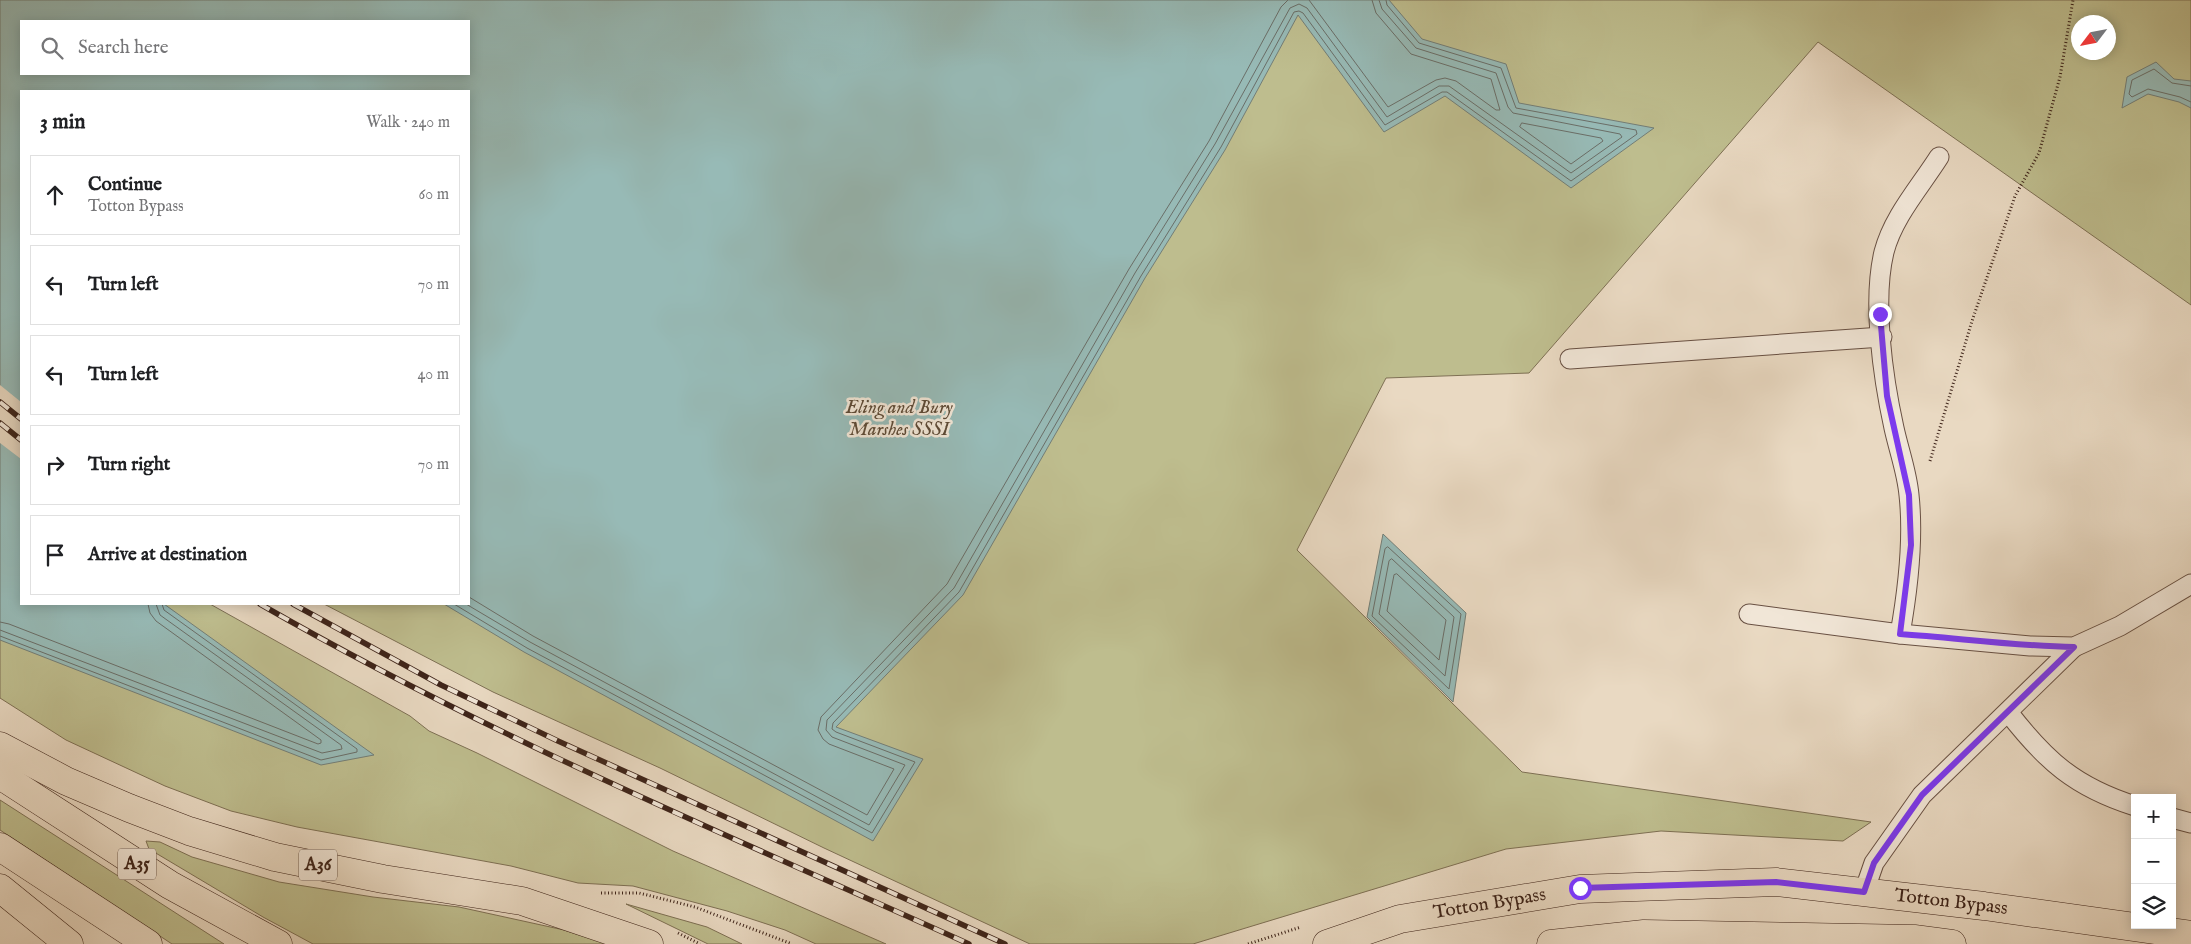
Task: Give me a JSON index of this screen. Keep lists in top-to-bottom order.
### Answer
{
  "streets": {
    "main road": ["A35", "A36", "Totton Bypass"]
  },
  "parks": ["Eling and Bury Marshes SSSI"],
  "north": "bottom left",
  "page": {
    "search": "Search here",
    "heading": ["3 min", "Walk · 240 m"],
    "list": [
      ["Continue", "Totton Bypass", "60 m"],
      ["Turn left", "70 m"],
      ["Turn left", "40 m"],
      ["Turn right", "70 m"],
      "Arrive at destination"
    ],
    "map_buttons": ["+", "−"]
  }
}
